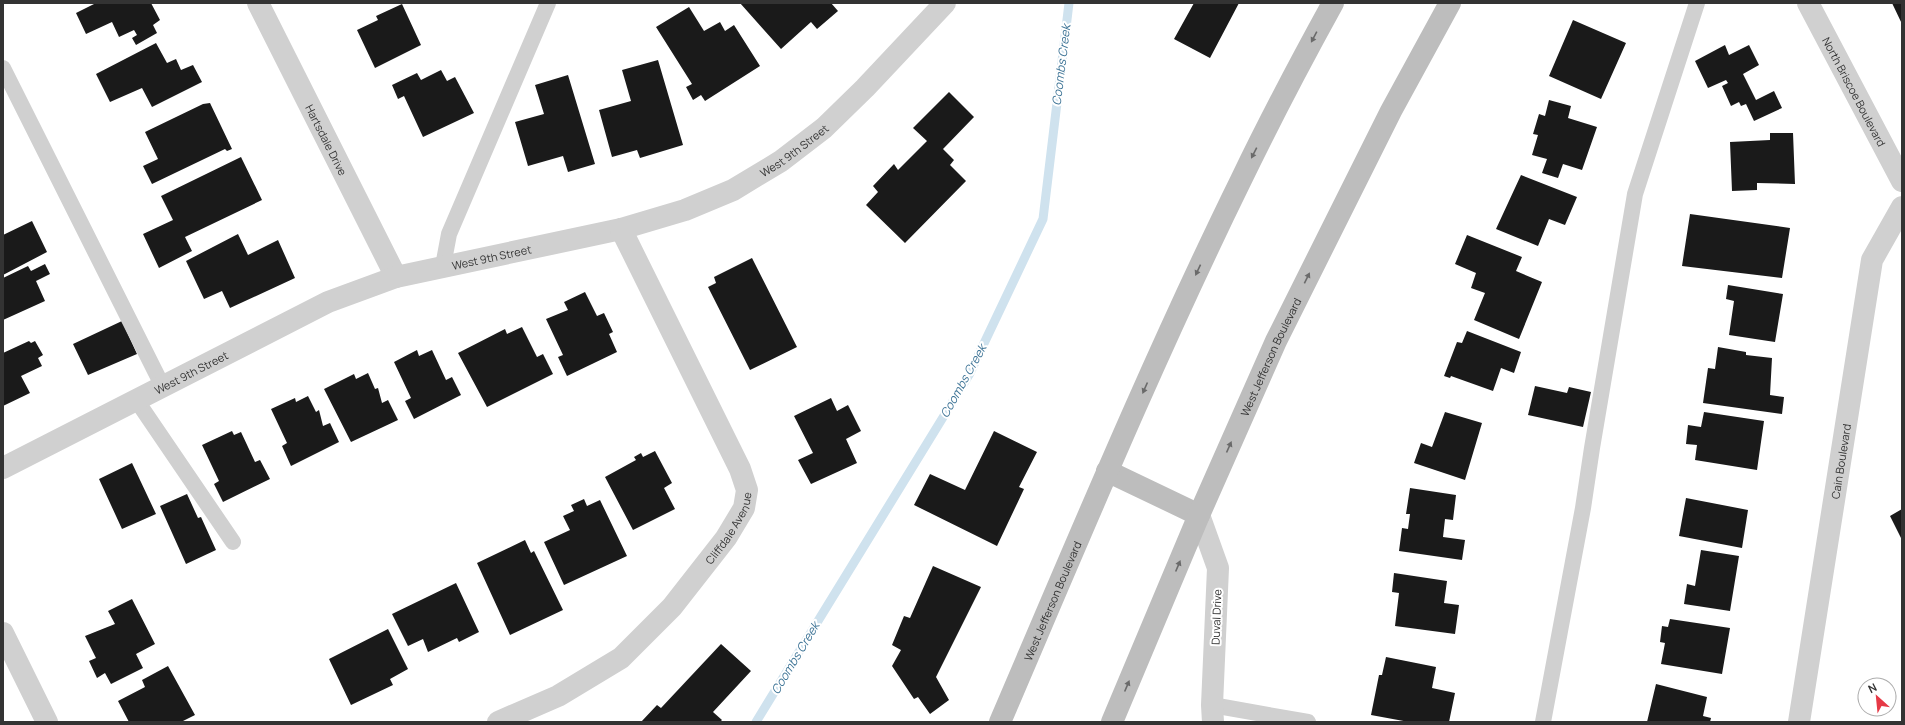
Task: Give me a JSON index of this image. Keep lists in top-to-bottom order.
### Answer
{
  "streets": {
    "main road": ["West Jefferson Boulevard"],
    "street": [
      "North Briscoe Boulevard",
      "Hartsdale Drive",
      "West 9th Street",
      "Cain Boulevard",
      "Cliffdale Avenue",
      "Duval Drive"
    ]
  },
  "crossings": [
    ["Hartsdale Drive", "West 9th Street"],
    ["West 9th Street", "Cliffdale Avenue"],
    ["West Jefferson Boulevard", "Duval Drive"]
  ],
  "water": ["Coombs Creek"],
  "north": "top left"
}
